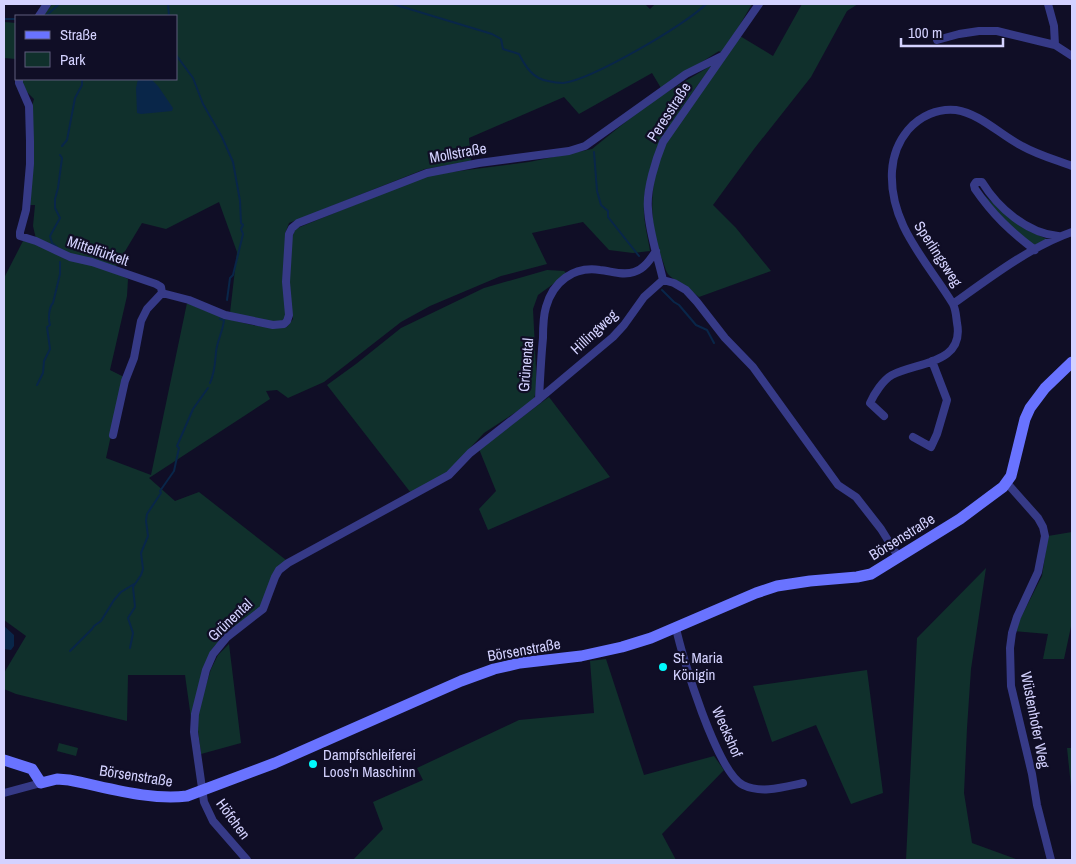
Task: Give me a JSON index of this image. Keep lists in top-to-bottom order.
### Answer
{
  "streets": {
    "street": [
      "Peresstraße",
      "Mollstraße",
      "Mittelfürkelt",
      "Sperlingsweg",
      "Hillingweg",
      "Grünental",
      "Börsenstraße",
      "Wüstenhofer Weg",
      "Weckshof",
      "Höfchen"
    ]
  },
  "crossings": [
    ["Peresstraße", "Mollstraße"],
    ["Peresstraße", "Grünental"],
    ["Mollstraße", "Mittelfürkelt"],
    ["Hillingweg", "Grünental"],
    ["Grünental", "Börsenstraße"],
    ["Grünental", "Höfchen"],
    ["Börsenstraße", "Wüstenhofer Weg"],
    ["Börsenstraße", "Weckshof"],
    ["Börsenstraße", "Höfchen"]
  ],
  "places": ["St. Maria Königin", "Dampfschleiferei Loos'n Maschinn"],
  "legend": ["Straße", "Park"],
  "scale_bar": "100 m"
}
